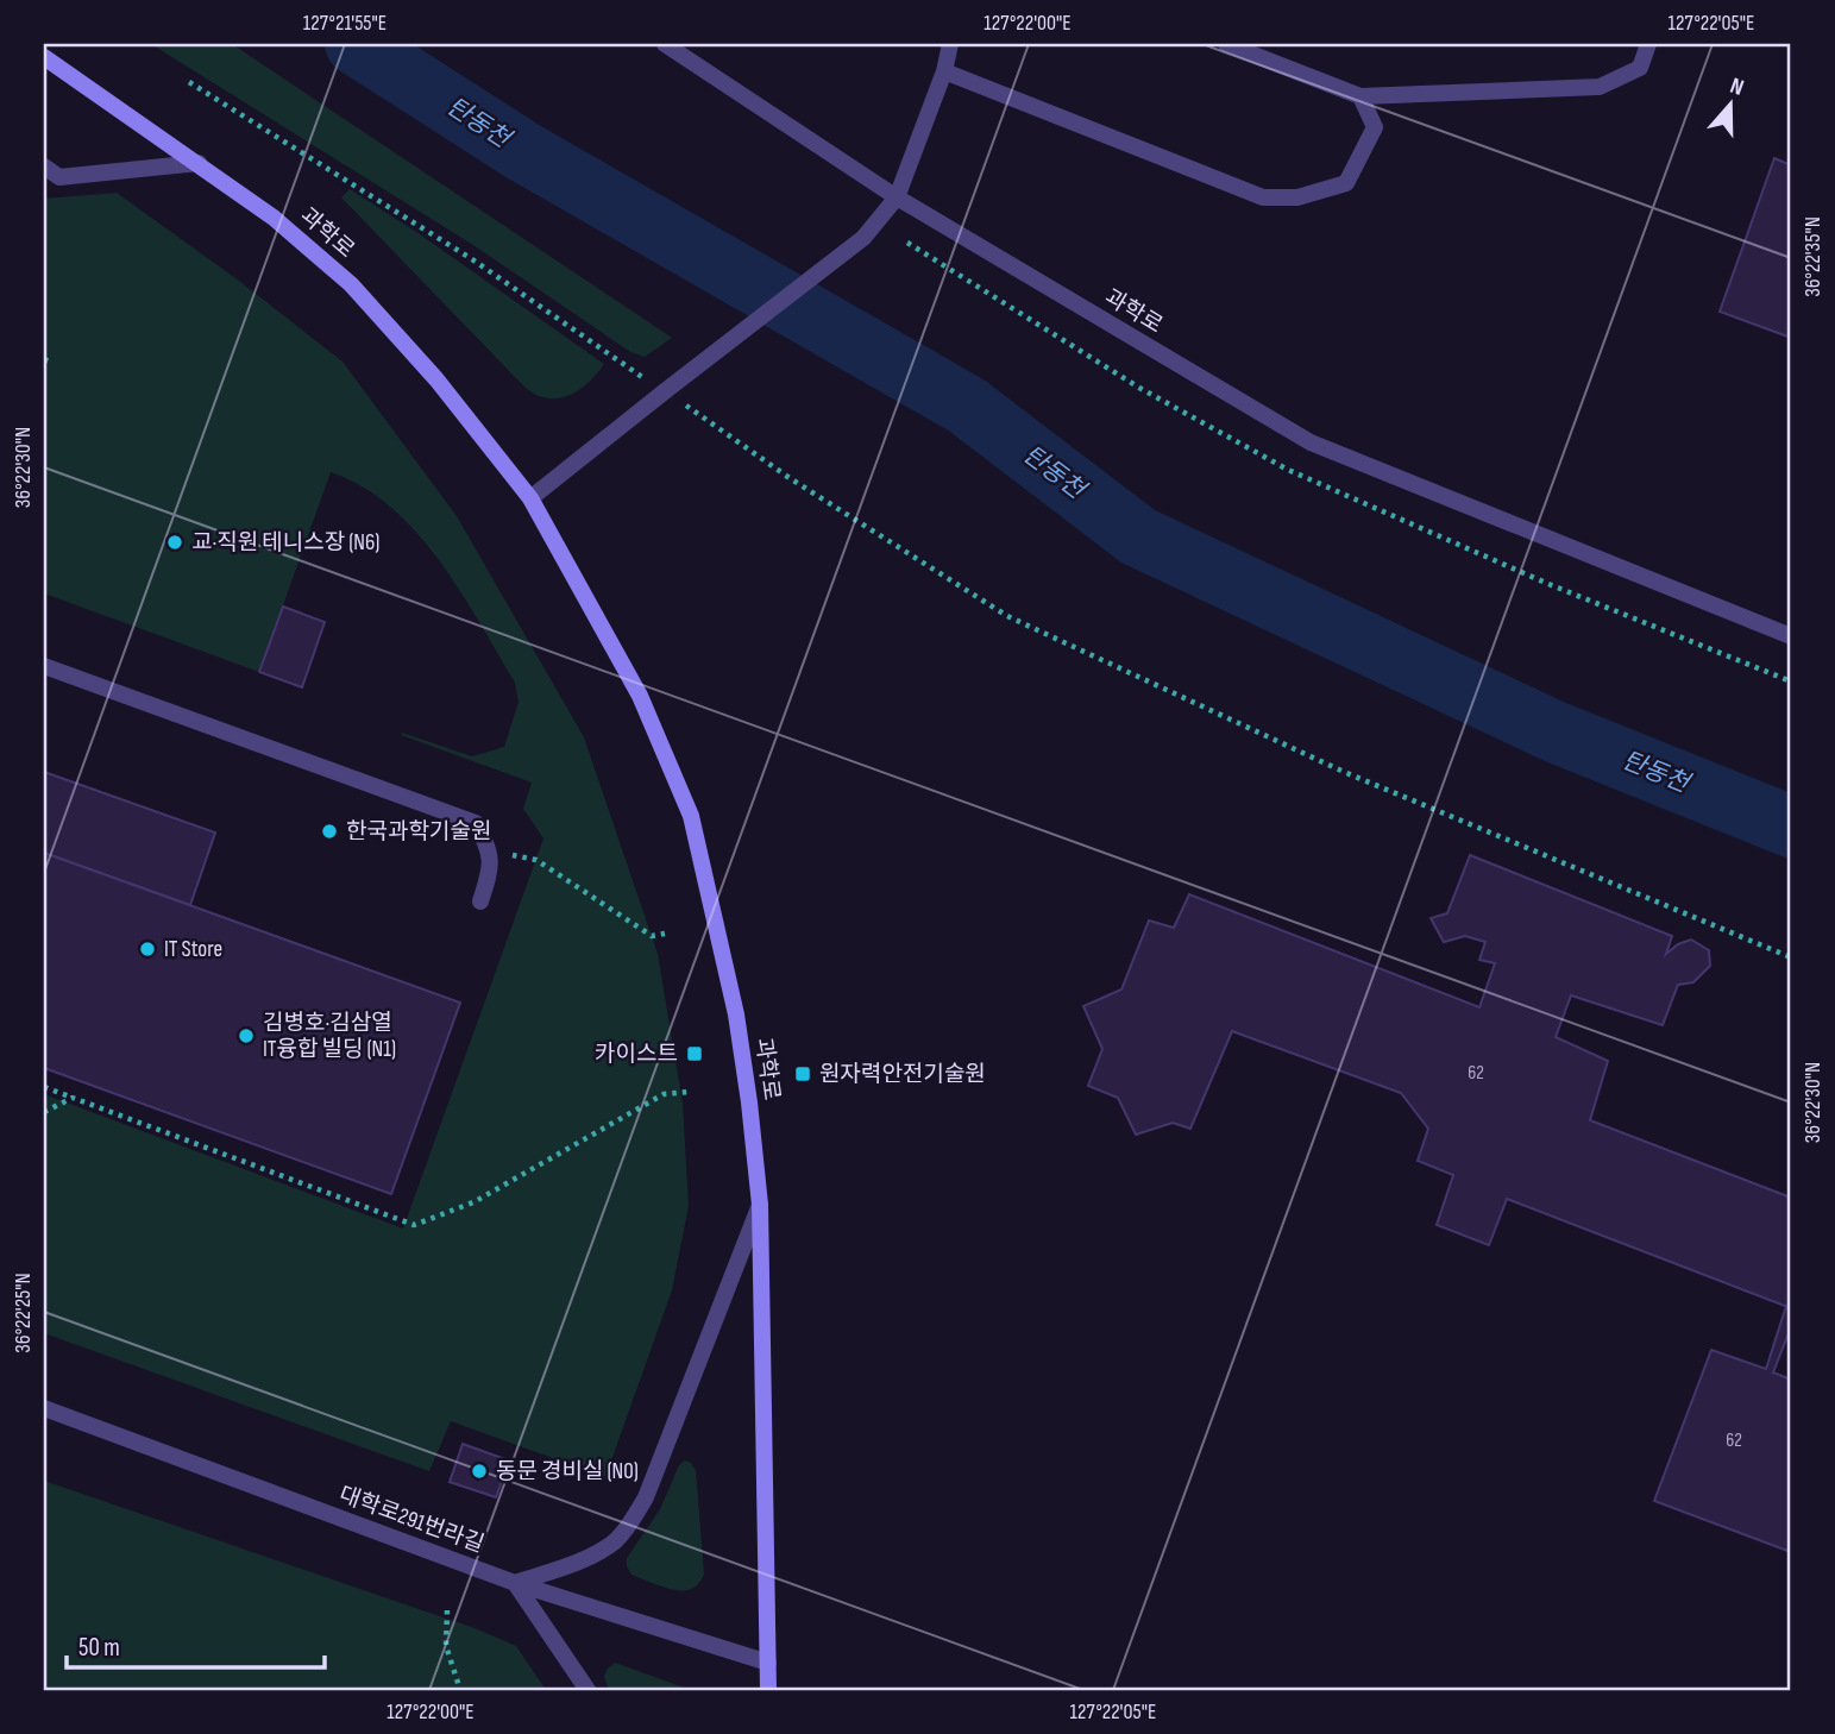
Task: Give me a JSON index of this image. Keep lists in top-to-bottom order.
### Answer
{
  "streets": {
    "main road": ["과학로"],
    "street": ["대학로291번라길"]
  },
  "crossings": [
    ["과학로", "대학로291번라길"]
  ],
  "water": ["탄동천"],
  "places": {
    "other": [
      "교·직원 테니스장 (N6)",
      "한국과학기술원",
      "IT Store",
      "김병호·김삼열 IT융합 빌딩 (N1)",
      "동문 경비실 (N0)"
    ],
    "transit": ["카이스트", "원자력안전기술원"]
  },
  "house_numbers": ["62", "62"],
  "scale_bar": "50 m",
  "north": "top",
  "coordinates": [
    "127°21'55\"E",
    "127°22'00\"E",
    "127°22'05\"E",
    "36°22'35\"N",
    "36°22'30\"N",
    "36°22'25\"N"
  ]
}
